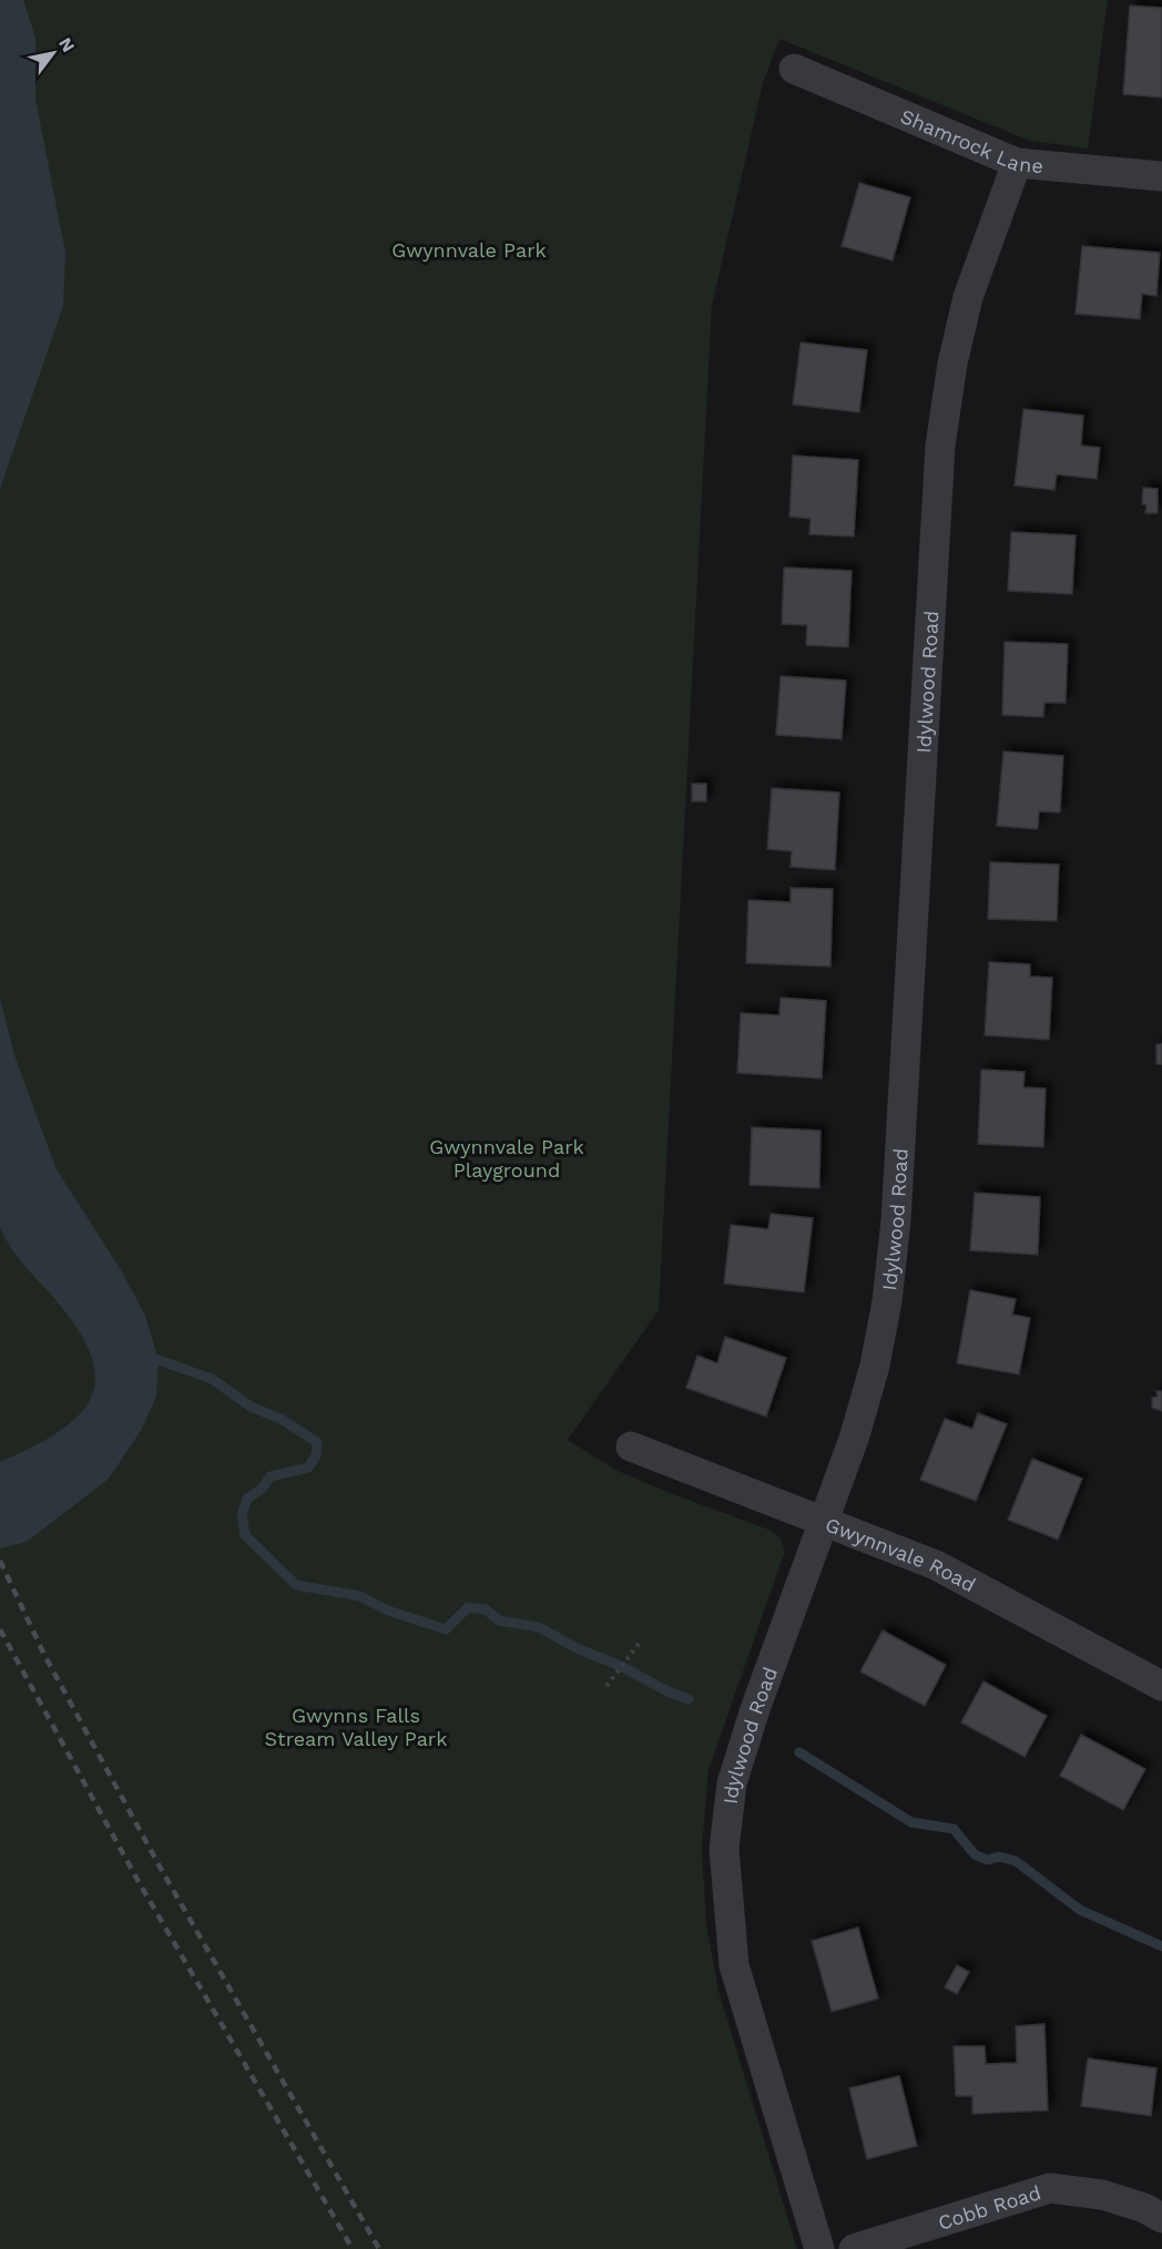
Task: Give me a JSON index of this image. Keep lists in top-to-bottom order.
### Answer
{
  "streets": {
    "street": [
      "Shamrock Lane",
      "Idylwood Road",
      "Gwynnvale Road",
      "Cobb Road"
    ]
  },
  "crossings": [
    ["Shamrock Lane", "Idylwood Road"],
    ["Idylwood Road", "Gwynnvale Road"]
  ],
  "parks": ["Gwynnvale Park", "Gwynnvale Park Playground", "Gwynns Falls Stream Valley Park"],
  "north": "top right"
}
